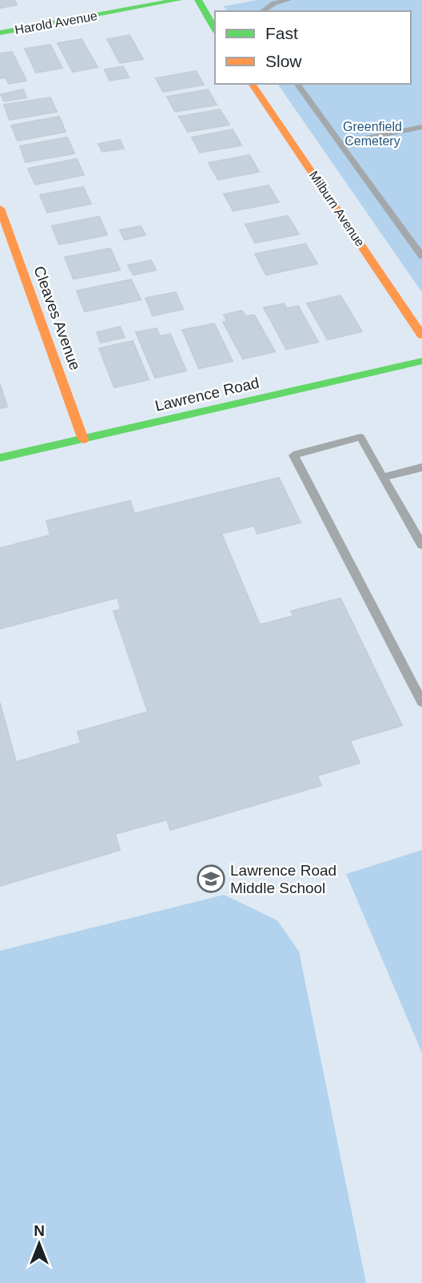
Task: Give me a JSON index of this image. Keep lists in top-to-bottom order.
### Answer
{
  "streets": {
    "street": [
      "Harold Avenue",
      "Milburn Avenue",
      "Cleaves Avenue",
      "Lawrence Road"
    ]
  },
  "crossings": [
    ["Cleaves Avenue", "Lawrence Road"]
  ],
  "parks": ["Greenfield Cemetery"],
  "places": {
    "school or university": ["Lawrence Road Middle School"]
  },
  "legend": ["Fast", "Slow"],
  "north": "top"
}
